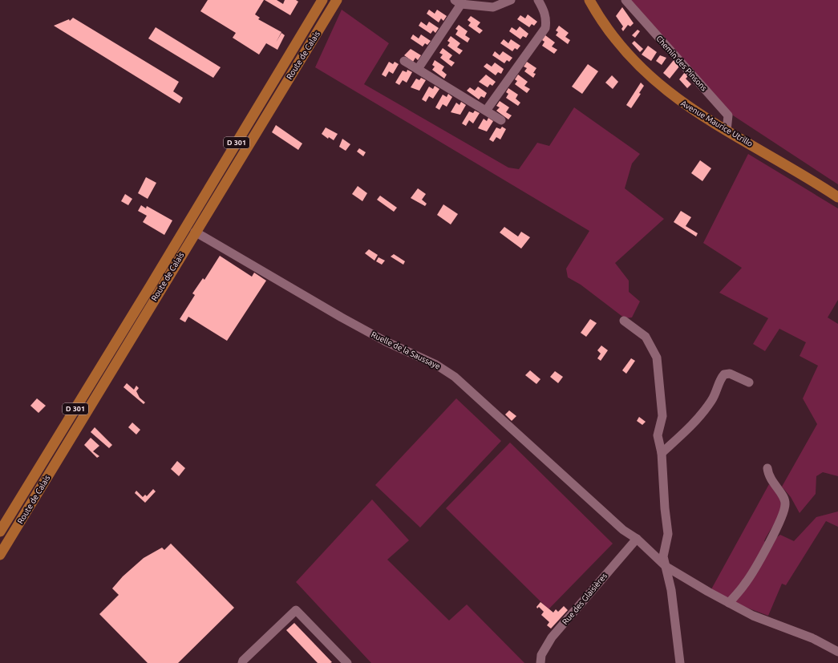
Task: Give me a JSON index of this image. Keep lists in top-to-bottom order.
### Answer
{
  "streets": {
    "main road": ["Route de Calais", "Avenue Maurice Utrillo", "D 301"],
    "street": ["Chemin des Pinsons", "Ruelle de la Saussaye", "Rue des Glaisières"]
  },
  "crossings": [
    ["Route de Calais", "Ruelle de la Saussaye"],
    ["Chemin des Pinsons", "Avenue Maurice Utrillo"],
    ["Ruelle de la Saussaye", "Rue des Glaisières"]
  ]
}
